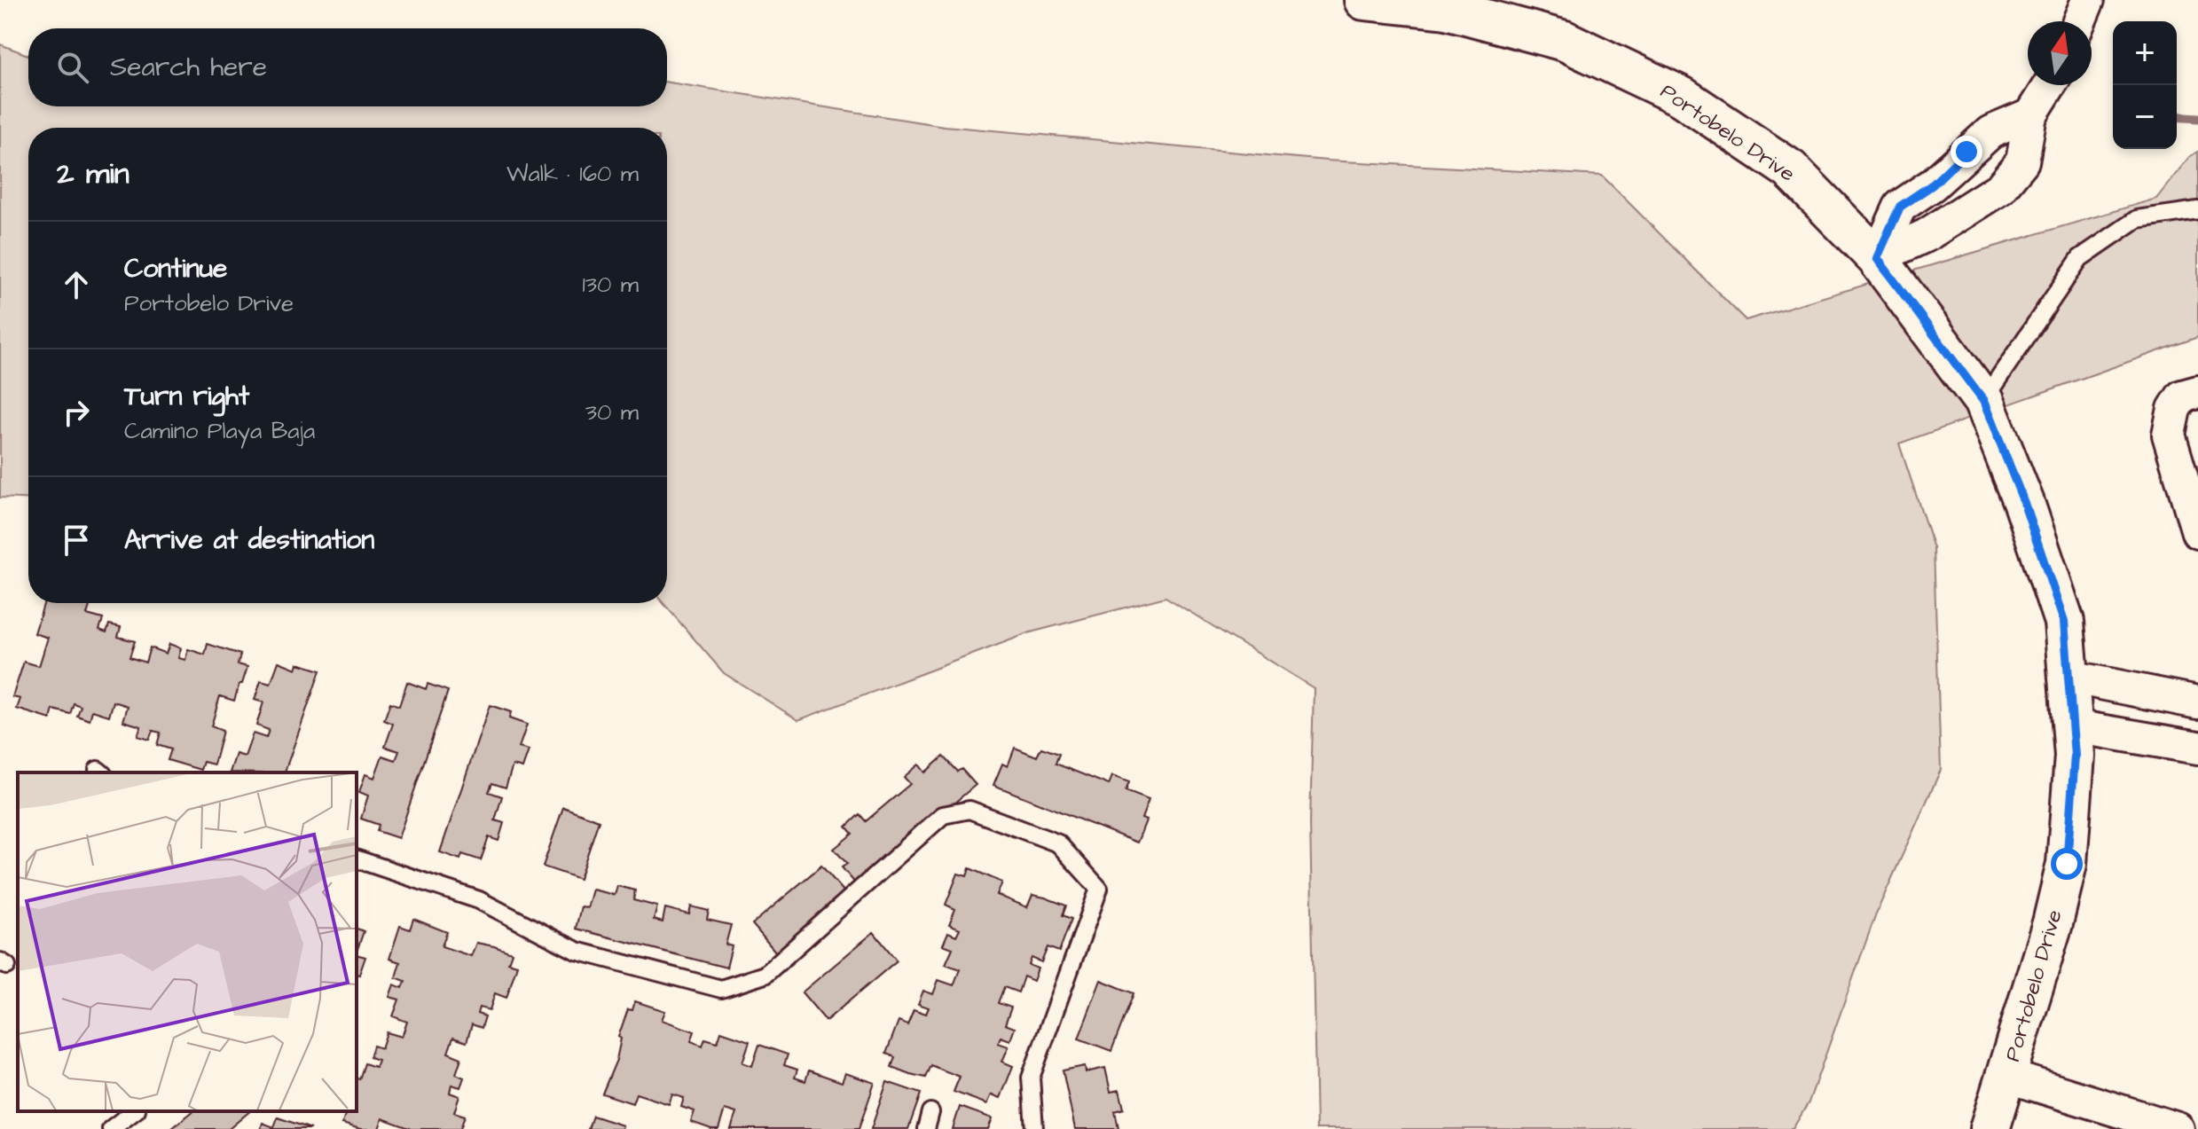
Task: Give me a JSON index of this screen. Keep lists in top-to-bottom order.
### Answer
{
  "streets": {
    "street": ["Portobelo Drive"]
  },
  "north": "top",
  "page": {
    "map_buttons": ["+", "−"],
    "search": "Search here",
    "heading": ["2 min", "Walk · 160 m"],
    "list": [
      ["Continue", "Portobelo Drive", "130 m"],
      ["Turn right", "Camino Playa Baja", "30 m"],
      "Arrive at destination"
    ]
  }
}
